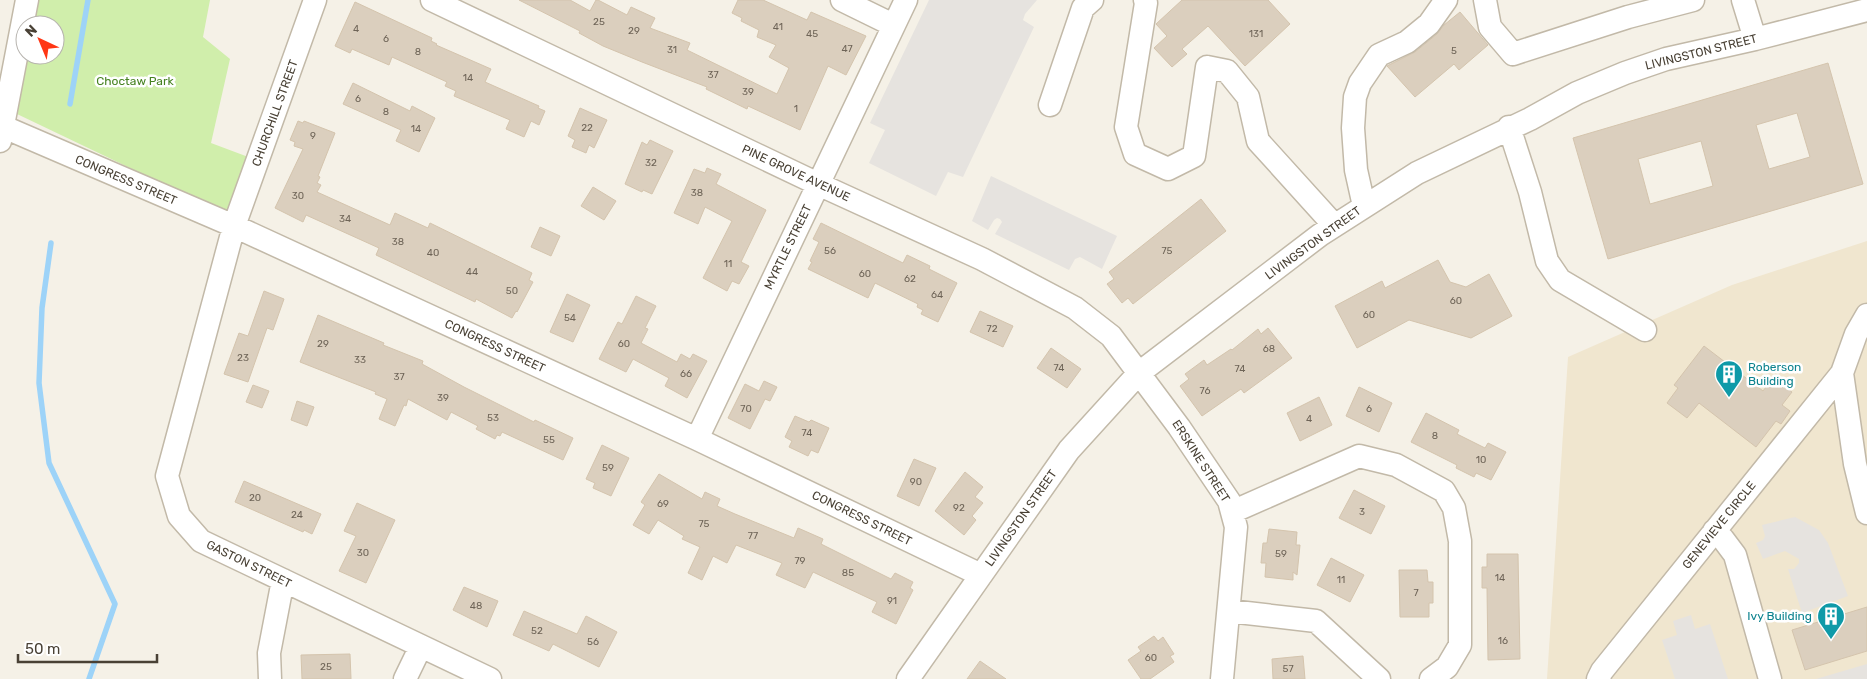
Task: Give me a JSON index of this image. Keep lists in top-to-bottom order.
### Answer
{
  "streets": {
    "street": [
      "LIVINGSTON STREET",
      "CHURCHILL STREET",
      "PINE GROVE AVENUE",
      "CONGRESS STREET",
      "MYRTLE STREET",
      "ERSKINE STREET",
      "GENEVIEVE CIRCLE",
      "GASTON STREET"
    ]
  },
  "crossings": [
    ["LIVINGSTON STREET", "PINE GROVE AVENUE"],
    ["LIVINGSTON STREET", "CONGRESS STREET"],
    ["LIVINGSTON STREET", "ERSKINE STREET"],
    ["CHURCHILL STREET", "CONGRESS STREET"],
    ["CHURCHILL STREET", "GASTON STREET"],
    ["PINE GROVE AVENUE", "MYRTLE STREET"],
    ["PINE GROVE AVENUE", "ERSKINE STREET"],
    ["CONGRESS STREET", "MYRTLE STREET"],
    ["CONGRESS STREET", "GASTON STREET"]
  ],
  "parks": ["Choctaw Park"],
  "places": {
    "building": ["Roberson Building", "Ivy Building"]
  },
  "house_numbers": [
    "25",
    "41",
    "4",
    "29",
    "45",
    "131",
    "6",
    "47",
    "31",
    "5",
    "8",
    "37",
    "14",
    "39",
    "6",
    "1",
    "8",
    "22",
    "14",
    "9",
    "32",
    "38",
    "30",
    "34",
    "38",
    "56",
    "75",
    "40",
    "11",
    "44",
    "60",
    "62",
    "50",
    "64",
    "60",
    "60",
    "54",
    "72",
    "29",
    "60",
    "68",
    "23",
    "33",
    "74",
    "74",
    "66",
    "37",
    "76",
    "39",
    "70",
    "6",
    "53",
    "4",
    "74",
    "8",
    "55",
    "10",
    "59",
    "90",
    "20",
    "69",
    "92",
    "3",
    "24",
    "75",
    "77",
    "30",
    "59",
    "79",
    "85",
    "14",
    "11",
    "7",
    "91",
    "48",
    "52",
    "16",
    "56",
    "60",
    "25",
    "57"
  ],
  "scale_bar": "50 m",
  "north": "top left"
}
